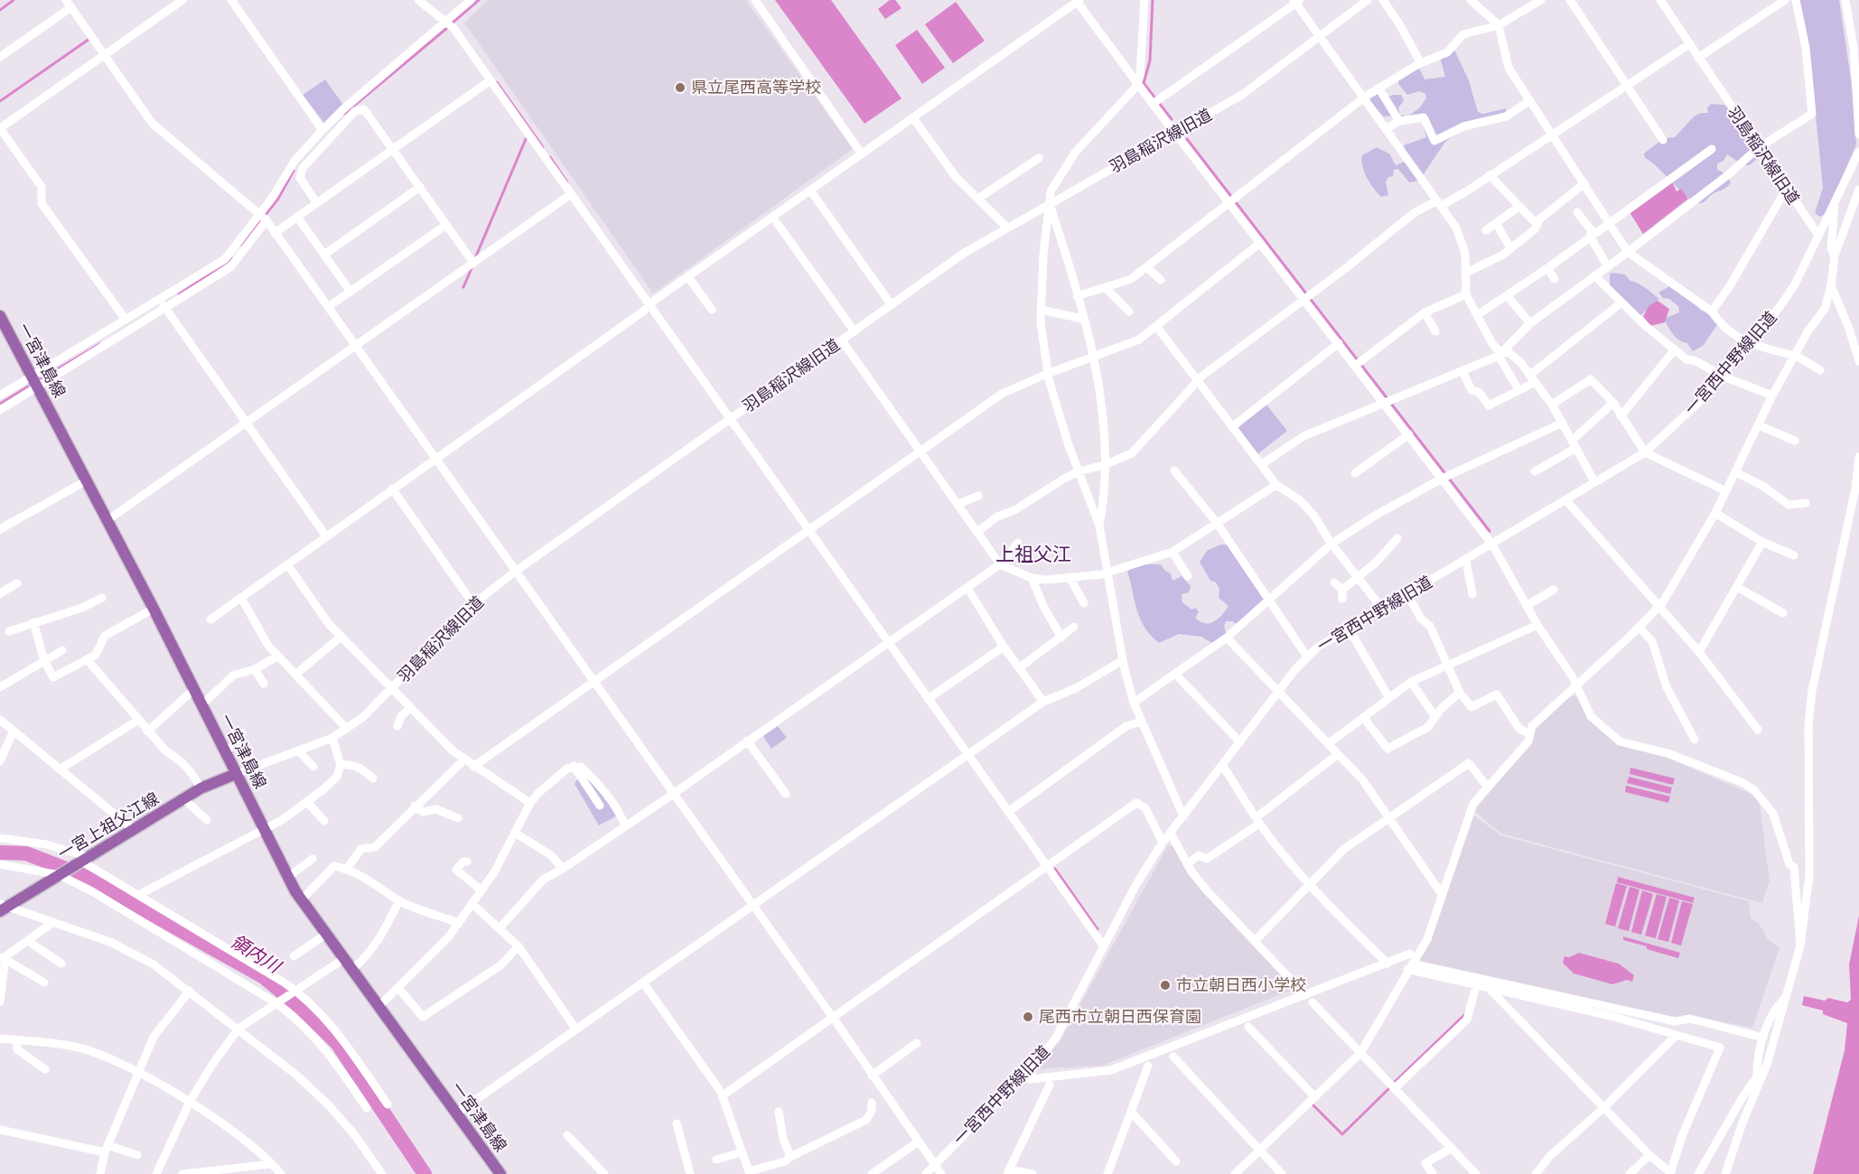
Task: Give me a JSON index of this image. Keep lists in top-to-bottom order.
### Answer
{
  "streets": {
    "main road": ["一宮津島線", "一宮上祖父江線"],
    "street": ["羽島稲沢線旧道", "一宮西中野線旧道"]
  },
  "crossings": [
    ["羽島稲沢線旧道", "一宮津島線"],
    ["羽島稲沢線旧道", "一宮西中野線旧道"],
    ["羽島稲沢線旧道", "一宮上祖父江線"],
    ["一宮津島線", "一宮上祖父江線"]
  ],
  "districts": ["上祖父江"],
  "water": ["領内川"],
  "places": ["県立尾西高等学校", "市立朝日西小学校", "尾西市立朝日西保育園"]
}
